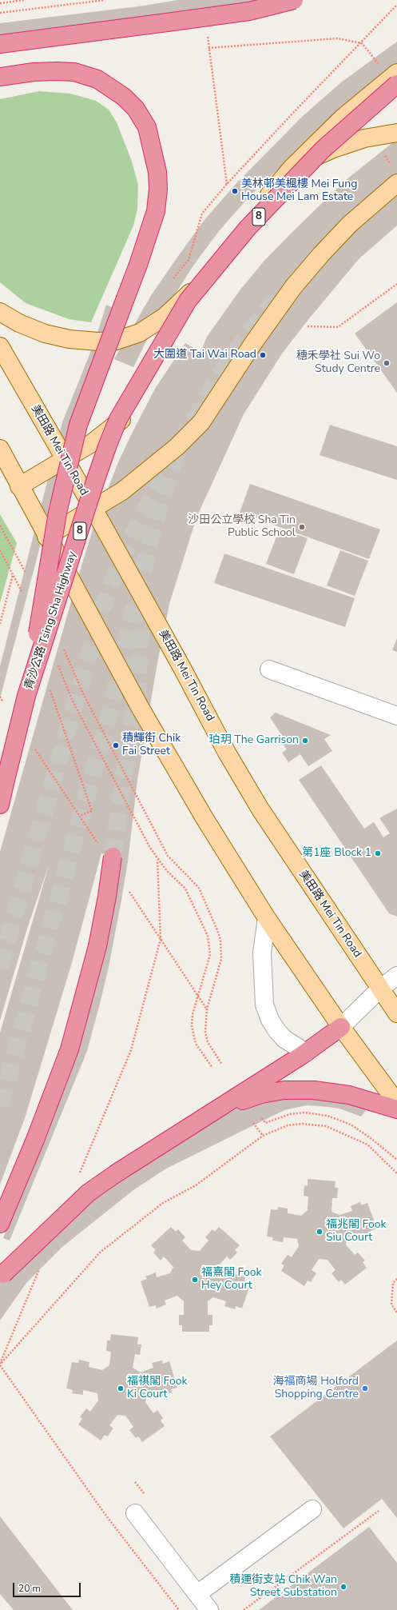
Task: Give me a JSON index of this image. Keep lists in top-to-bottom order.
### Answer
{
  "streets": {
    "highway": ["8", "青沙公路 Tsing Sha Highway"],
    "main road": ["美田路 Mei Tin Road"]
  },
  "places": [
    "美林邨美楓樓 Mei Fung House Mei Lam Estate",
    "大圍道 Tai Wai Road",
    "穗禾學社 Sui Wo Study Centre",
    "沙田公立學校 Sha Tin Public School",
    "珀玥 The Garrison",
    "積輝街 Chik Fai Street",
    "第1座 Block 1",
    "福兆閣 Fook Siu Court",
    "福熹閣 Fook Hey Court",
    "福祺閣 Fook Ki Court",
    "海福商場 Holford Shopping Centre",
    "積運街支站 Chik Wan Street Substation"
  ],
  "scale_bar": "20 m"
}
